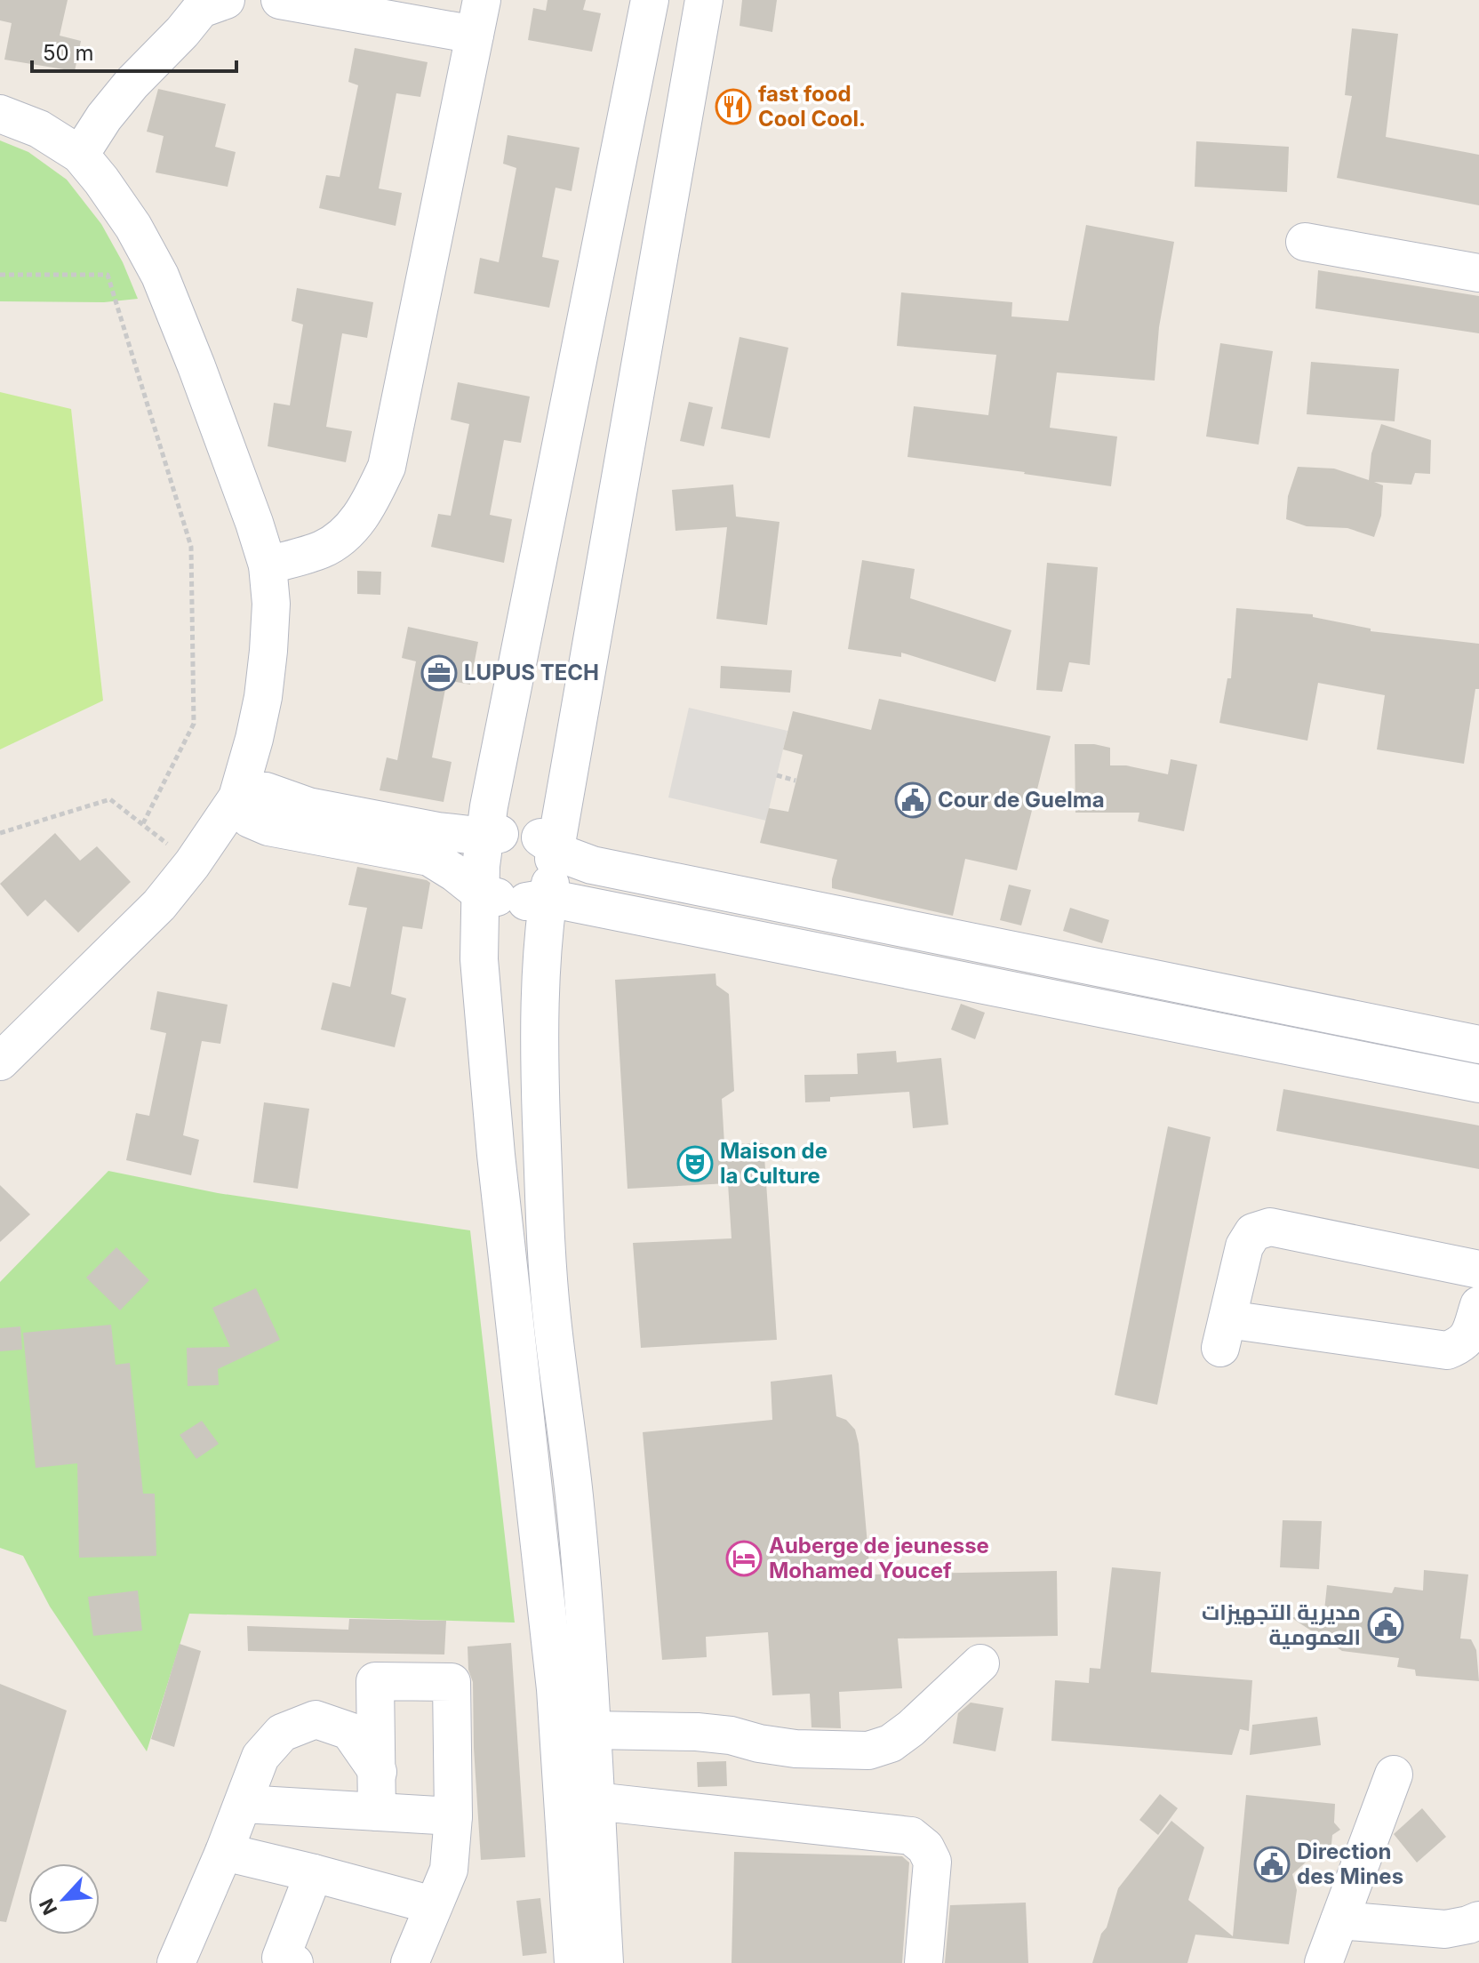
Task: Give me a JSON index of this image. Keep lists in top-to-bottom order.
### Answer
{
  "places": {
    "restaurant": ["fast food Cool Cool."],
    "office": ["LUPUS TECH"],
    "public building": ["Cour de Guelma", "مديرية التجهيزات العمومية", "Direction des Mines"],
    "theatre": ["Maison de la Culture"],
    "hotel": ["Auberge de jeunesse Mohamed Youcef"]
  },
  "scale_bar": "50 m",
  "north": "bottom left"
}
